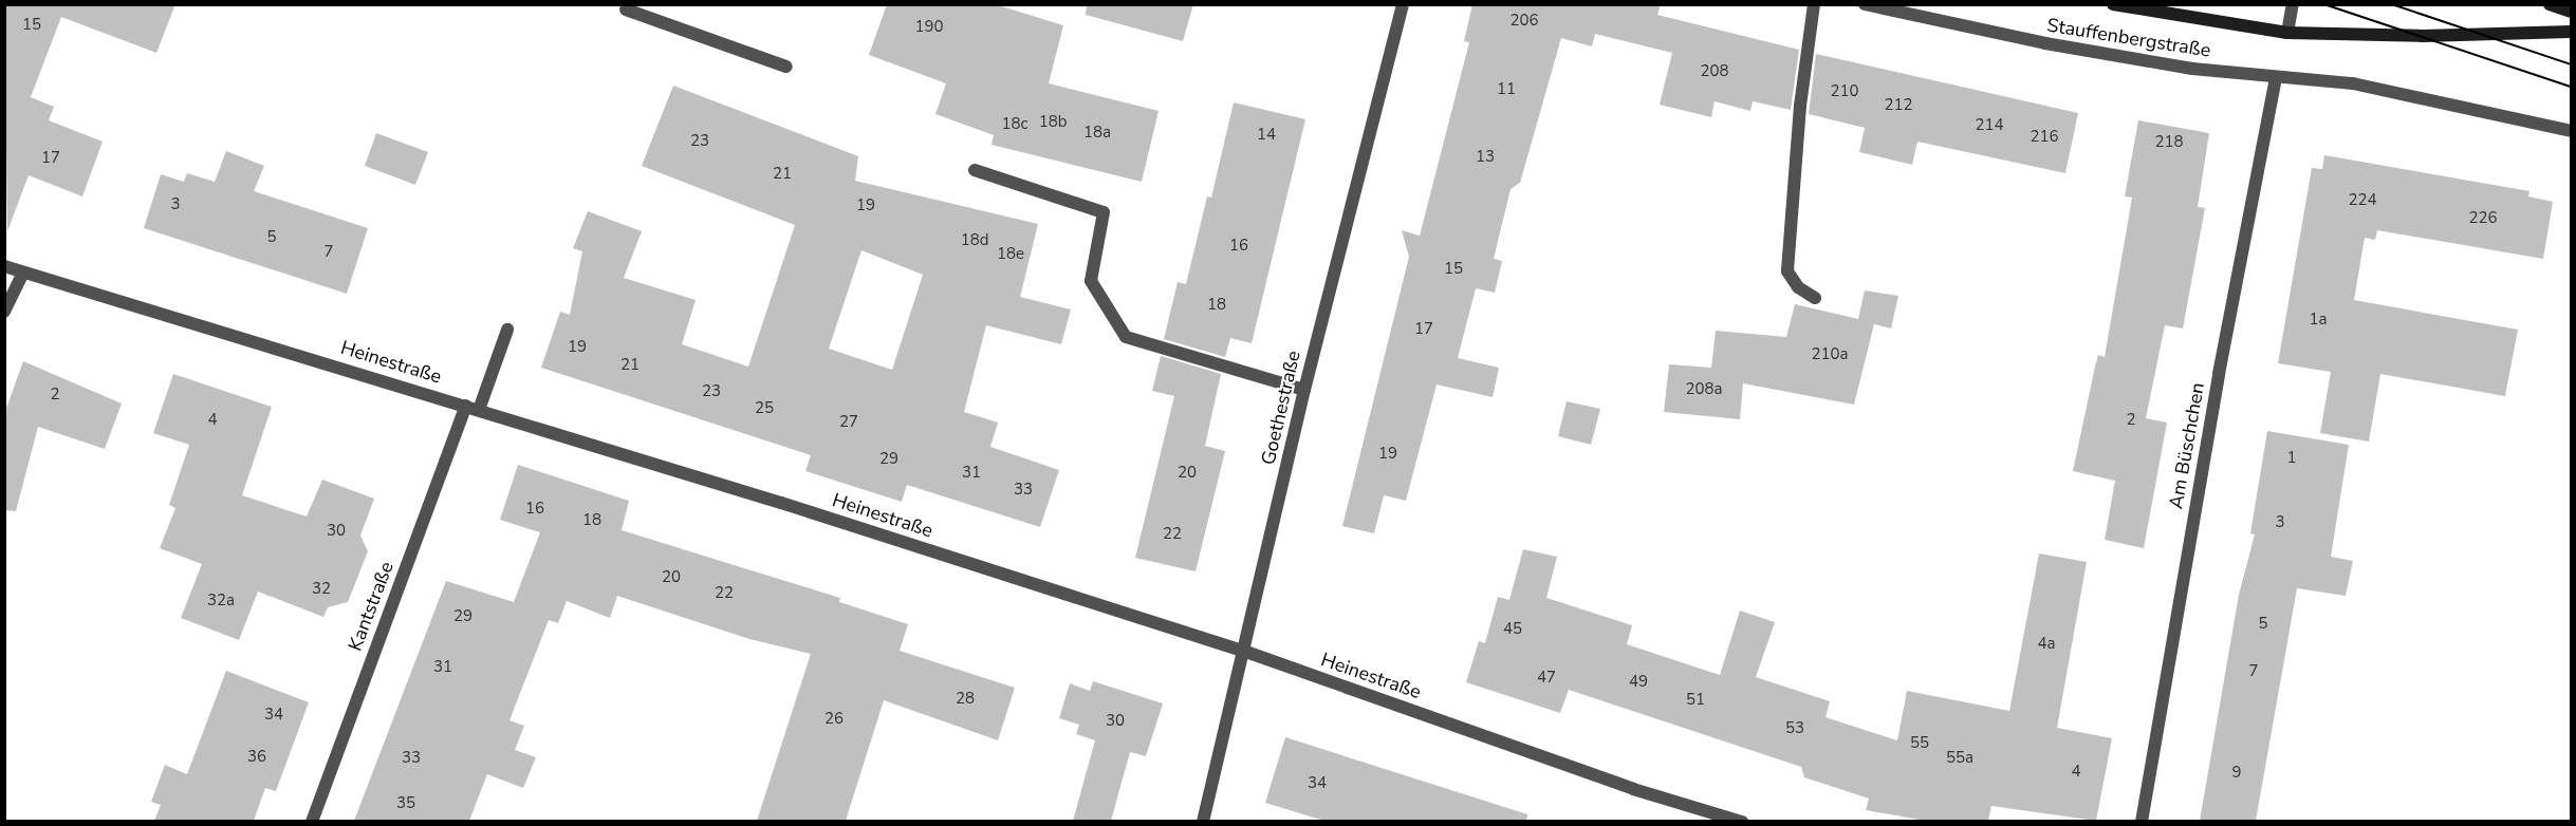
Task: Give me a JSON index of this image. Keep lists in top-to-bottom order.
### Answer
{
  "streets": {
    "street": [
      "Stauffenbergstraße",
      "Heinestraße",
      "Goethestraße",
      "Am Büschchen",
      "Kantstraße"
    ]
  },
  "crossings": [
    ["Stauffenbergstraße", "Am Büschchen"],
    ["Heinestraße", "Goethestraße"],
    ["Heinestraße", "Kantstraße"]
  ],
  "house_numbers": [
    "206",
    "15",
    "190",
    "208",
    "11",
    "210",
    "212",
    "18b",
    "18c",
    "214",
    "18a",
    "14",
    "216",
    "23",
    "218",
    "13",
    "17",
    "21",
    "224",
    "3",
    "19",
    "226",
    "5",
    "18d",
    "16",
    "7",
    "18e",
    "15",
    "18",
    "1a",
    "17",
    "19",
    "210a",
    "21",
    "208a",
    "23",
    "2",
    "25",
    "4",
    "2",
    "27",
    "19",
    "1",
    "29",
    "31",
    "20",
    "33",
    "16",
    "18",
    "3",
    "30",
    "22",
    "20",
    "32",
    "22",
    "32a",
    "29",
    "5",
    "45",
    "4a",
    "31",
    "7",
    "47",
    "49",
    "28",
    "51",
    "34",
    "26",
    "30",
    "53",
    "55",
    "36",
    "33",
    "55a",
    "4",
    "9",
    "34",
    "35"
  ]
}
